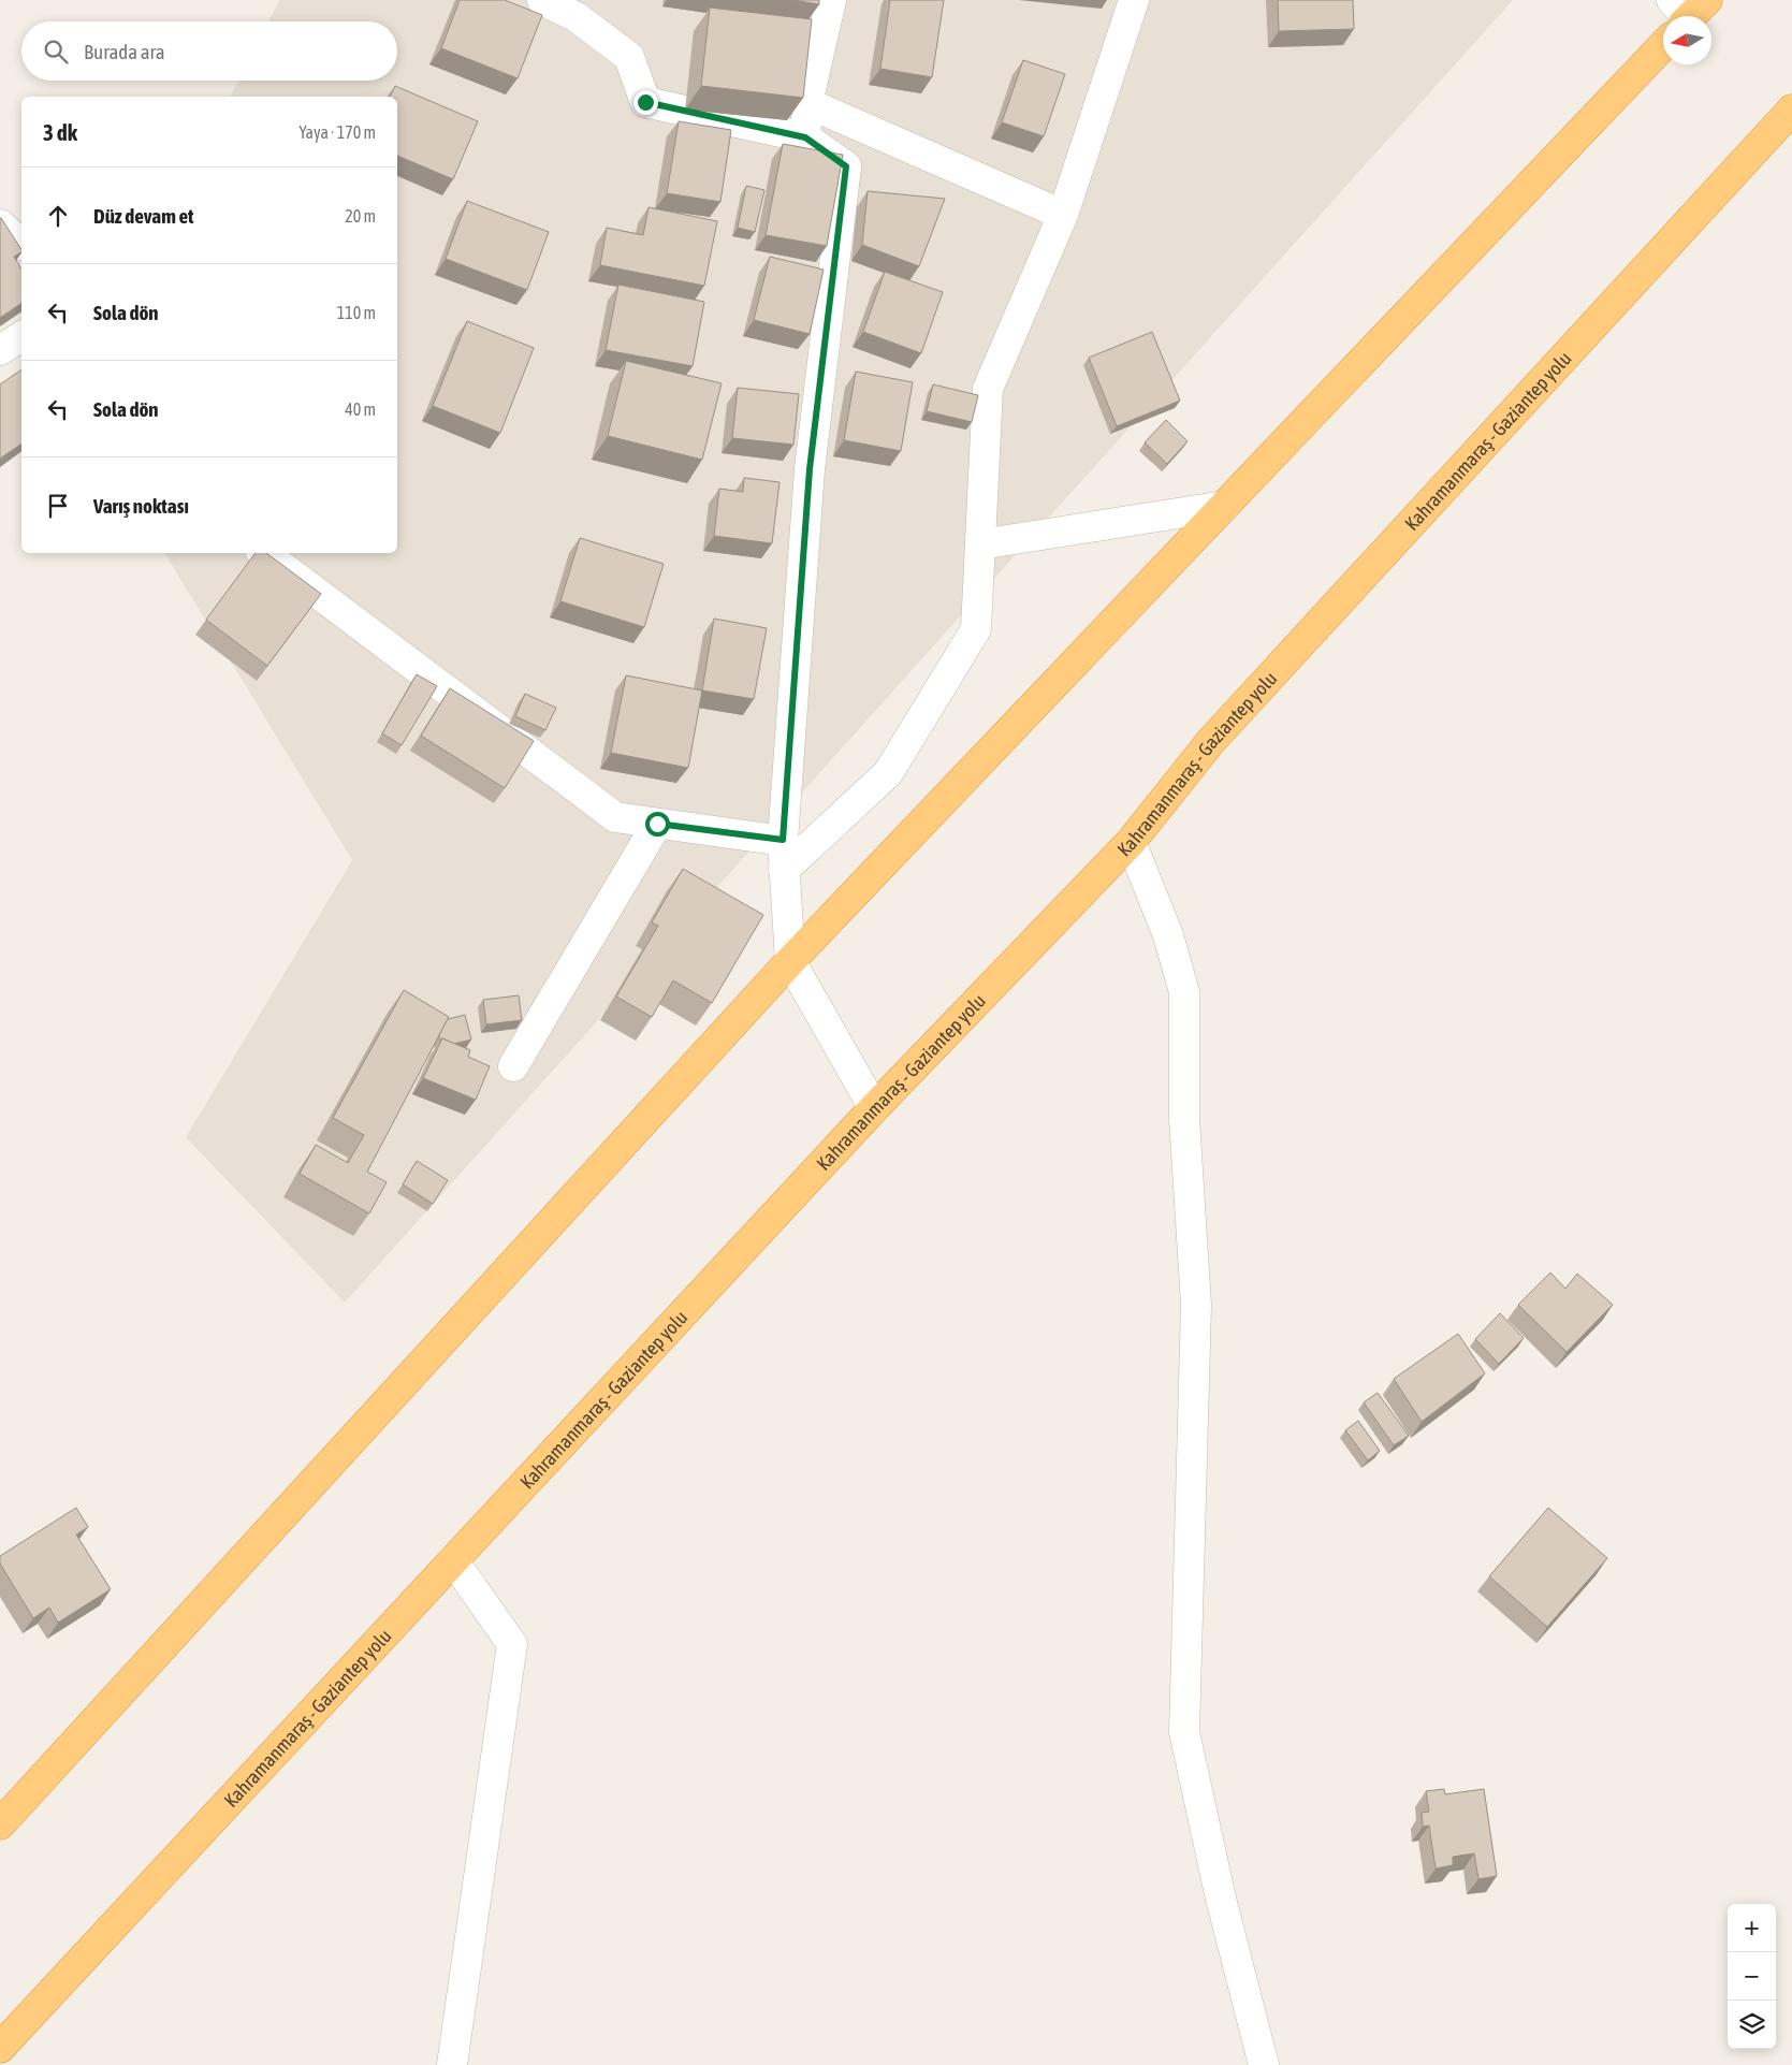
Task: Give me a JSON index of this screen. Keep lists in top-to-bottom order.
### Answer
{
  "streets": {
    "highway": ["Kahramanmaraş - Gaziantep yolu"]
  },
  "north": "left",
  "page": {
    "search": "Burada ara",
    "heading": ["3 dk", "Yaya · 170 m"],
    "list": [
      ["Düz devam et", "20 m"],
      ["Sola dön", "110 m"],
      ["Sola dön", "40 m"],
      "Varış noktası"
    ],
    "map_buttons": ["+", "−"]
  }
}
